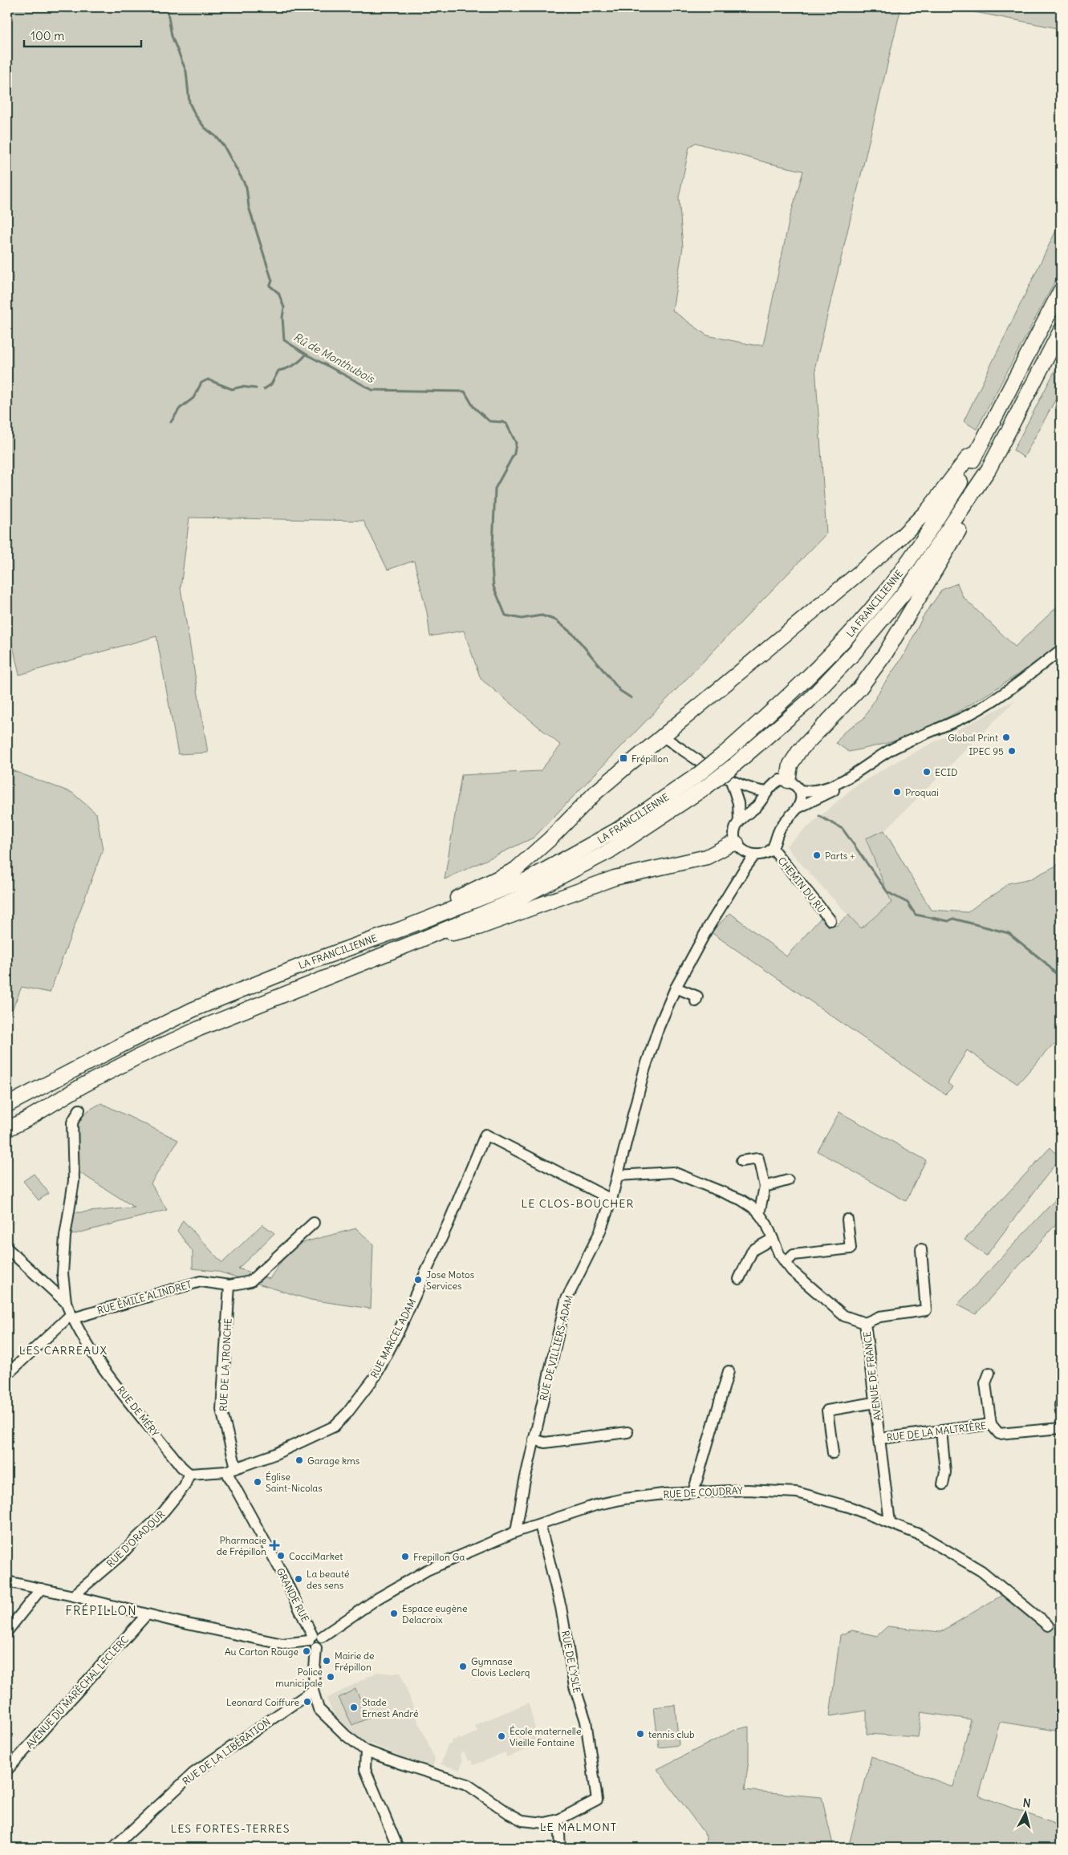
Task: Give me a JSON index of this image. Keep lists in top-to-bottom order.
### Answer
{
  "streets": {
    "highway": ["LA FRANCILIENNE"],
    "street": [
      "CHEMIN DU RU",
      "RUE ÉMILE ALINDRET",
      "RUE MARCEL ADAM",
      "RUE DE VILLIERS-ADAM",
      "RUE DE LA TRONCHE",
      "AVENUE DE FRANCE",
      "RUE DE MÉRY",
      "RUE DE LA MALTRIÈRE",
      "RUE DE COUDRAY",
      "RUE D'ORADOUR",
      "GRANDE RUE",
      "RUE DE L'YSLE",
      "AVENUE DU MARÉCHAL LECLERC",
      "RUE DE LA LIBÉRATION"
    ]
  },
  "crossings": [
    ["RUE ÉMILE ALINDRET", "RUE DE LA TRONCHE"],
    ["RUE ÉMILE ALINDRET", "RUE DE MÉRY"],
    ["RUE MARCEL ADAM", "RUE DE VILLIERS-ADAM"],
    ["RUE MARCEL ADAM", "RUE DE LA TRONCHE"],
    ["RUE MARCEL ADAM", "GRANDE RUE"],
    ["RUE DE VILLIERS-ADAM", "AVENUE DE FRANCE"],
    ["RUE DE VILLIERS-ADAM", "RUE DE COUDRAY"],
    ["RUE DE LA TRONCHE", "GRANDE RUE"],
    ["AVENUE DE FRANCE", "RUE DE LA MALTRIÈRE"],
    ["AVENUE DE FRANCE", "RUE DE COUDRAY"],
    ["RUE DE MÉRY", "RUE D'ORADOUR"],
    ["RUE DE COUDRAY", "GRANDE RUE"],
    ["RUE DE COUDRAY", "RUE DE L'YSLE"]
  ],
  "districts": [
    "LE CLOS-BOUCHER",
    "LES CARREAUX",
    "FRÉPILLON",
    "LE MALMONT",
    "LES FORTES-TERRES"
  ],
  "water": ["Rû de Monthubois"],
  "places": {
    "other": [
      "Global Print",
      "IPEC 95",
      "ECID",
      "Proquai",
      "Parts +",
      "Jose Motos Services",
      "Garage kms",
      "Église Saint-Nicolas",
      "CocciMarket",
      "Frepillon Ga",
      "La beauté des sens",
      "Espace eugène Delacroix",
      "Au Carton Rouge",
      "Mairie de Frépillon",
      "Gymnase Clovis Leclerq",
      "Police municipale",
      "Leonard Coiffure",
      "Stade Ernest André",
      "tennis club",
      "École maternelle Vieille Fontaine"
    ],
    "transit": ["Frépillon"],
    "health": ["Pharmacie de Frépillon"]
  },
  "scale_bar": "100 m",
  "north": "top"
}
